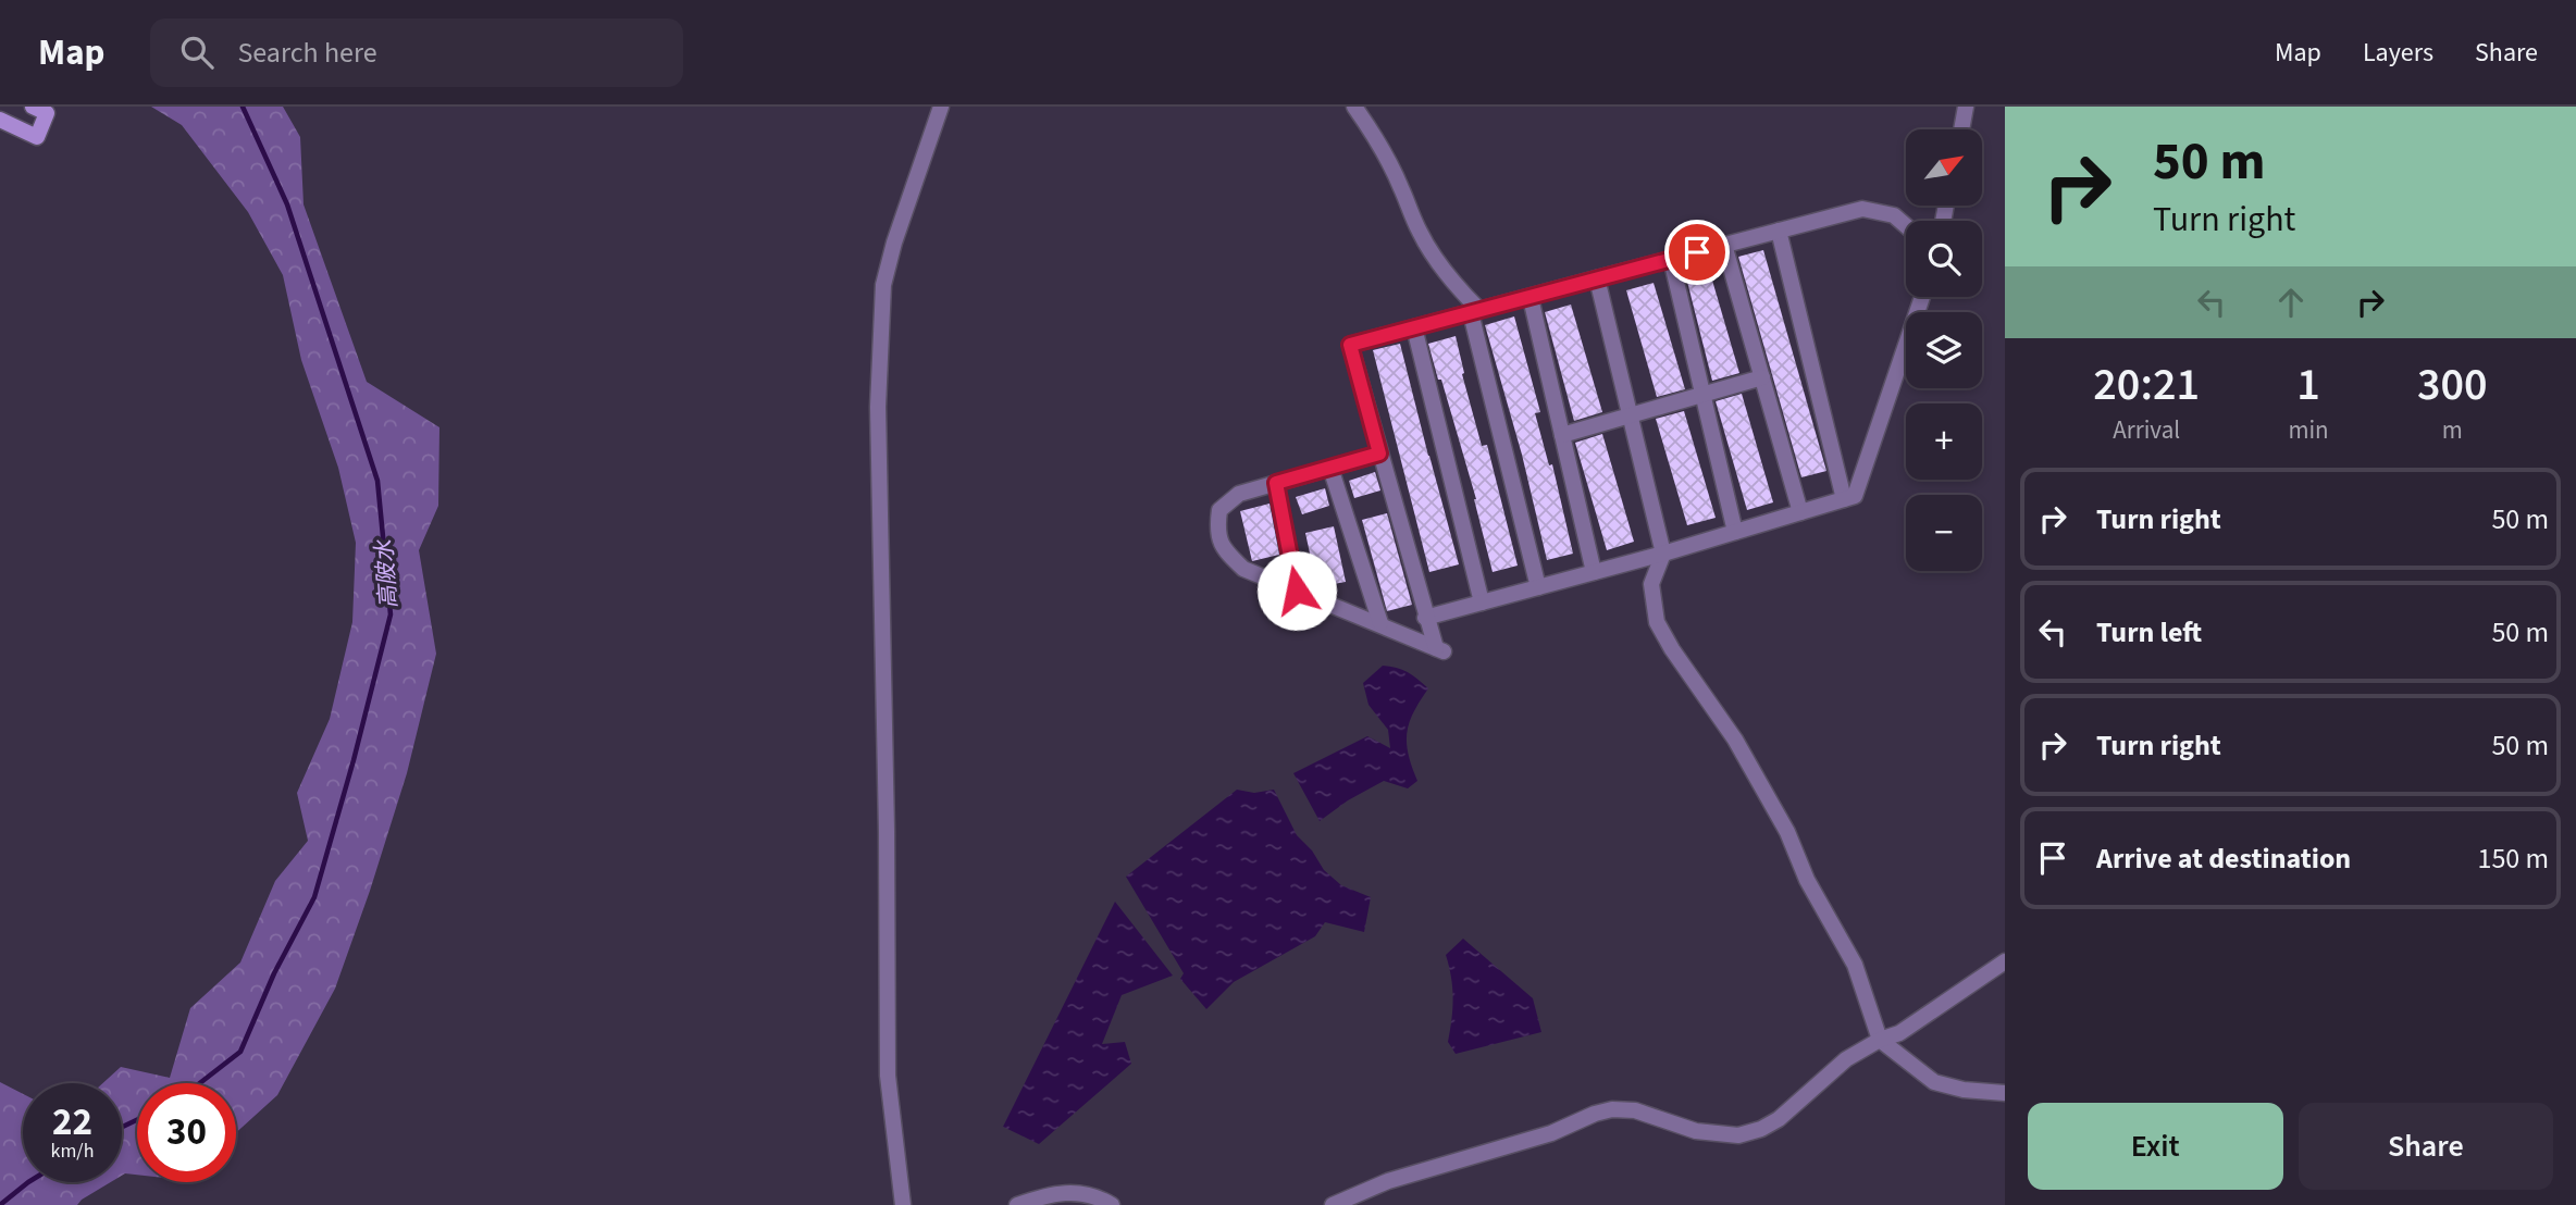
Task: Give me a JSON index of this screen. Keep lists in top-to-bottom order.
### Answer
{
  "water": ["高陂水"],
  "north": "top right",
  "page": {
    "header": "Map",
    "search": "Search here",
    "nav": ["Map", "Layers", "Share"],
    "turn": ["50 m", "Turn right"],
    "map_buttons": ["+", "−"],
    "eta": [
      "20:21",
      "Arrival",
      "1",
      "min",
      "300",
      "m"
    ],
    "list": [
      {
        "name": "Turn right",
        "value": "50 m"
      },
      {
        "name": "Turn left",
        "value": "50 m"
      },
      {
        "name": "Turn right",
        "value": "50 m"
      },
      {
        "name": "Arrive at destination",
        "value": "150 m"
      }
    ],
    "speed": "22 km/h",
    "limit": "30",
    "buttons": ["Exit", "Share"]
  }
}
